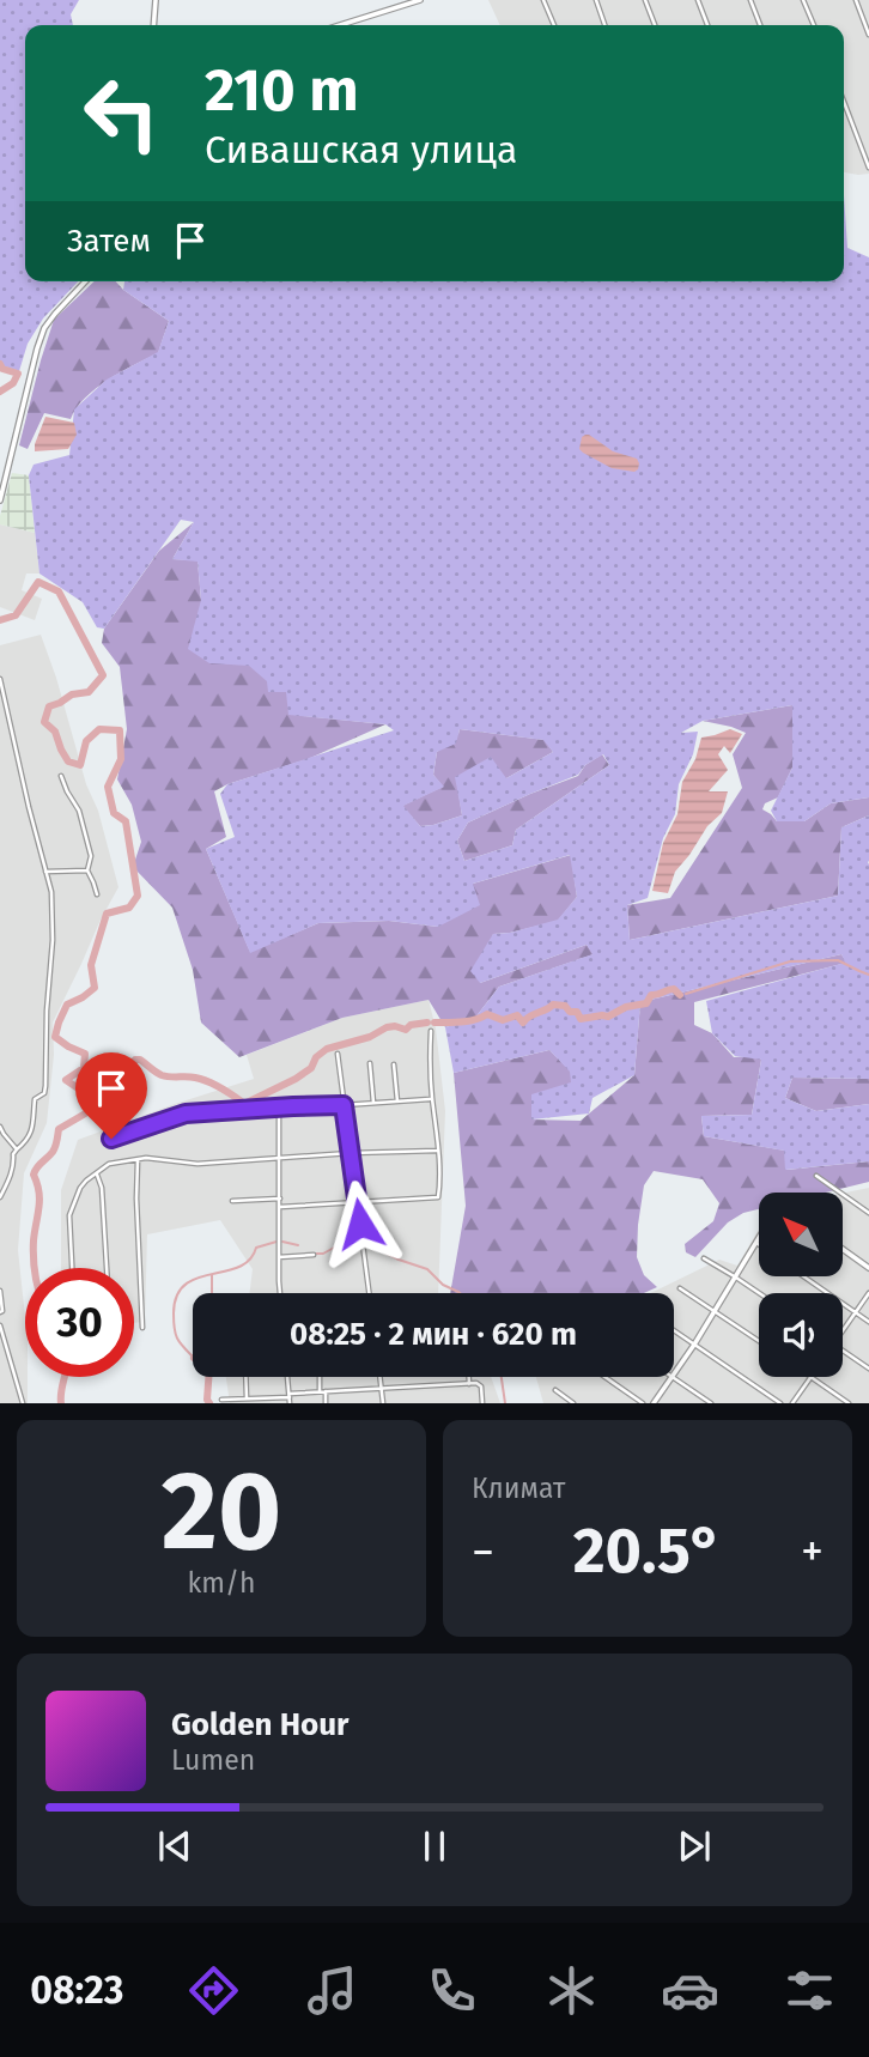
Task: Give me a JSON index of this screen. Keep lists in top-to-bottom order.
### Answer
{
  "north": "top left",
  "page": {
    "turn": ["210 m", "Сивашская улица"],
    "then": "Затем",
    "limit": "30",
    "trip": "08:25 · 2 мин · 620 m",
    "tile": [
      ["20", "km/h"],
      "Климат"
    ],
    "heat": ["−", "20.5°", "+"],
    "song": ["Golden Hour", "Lumen"],
    "tabs": "08:23"
  }
}
